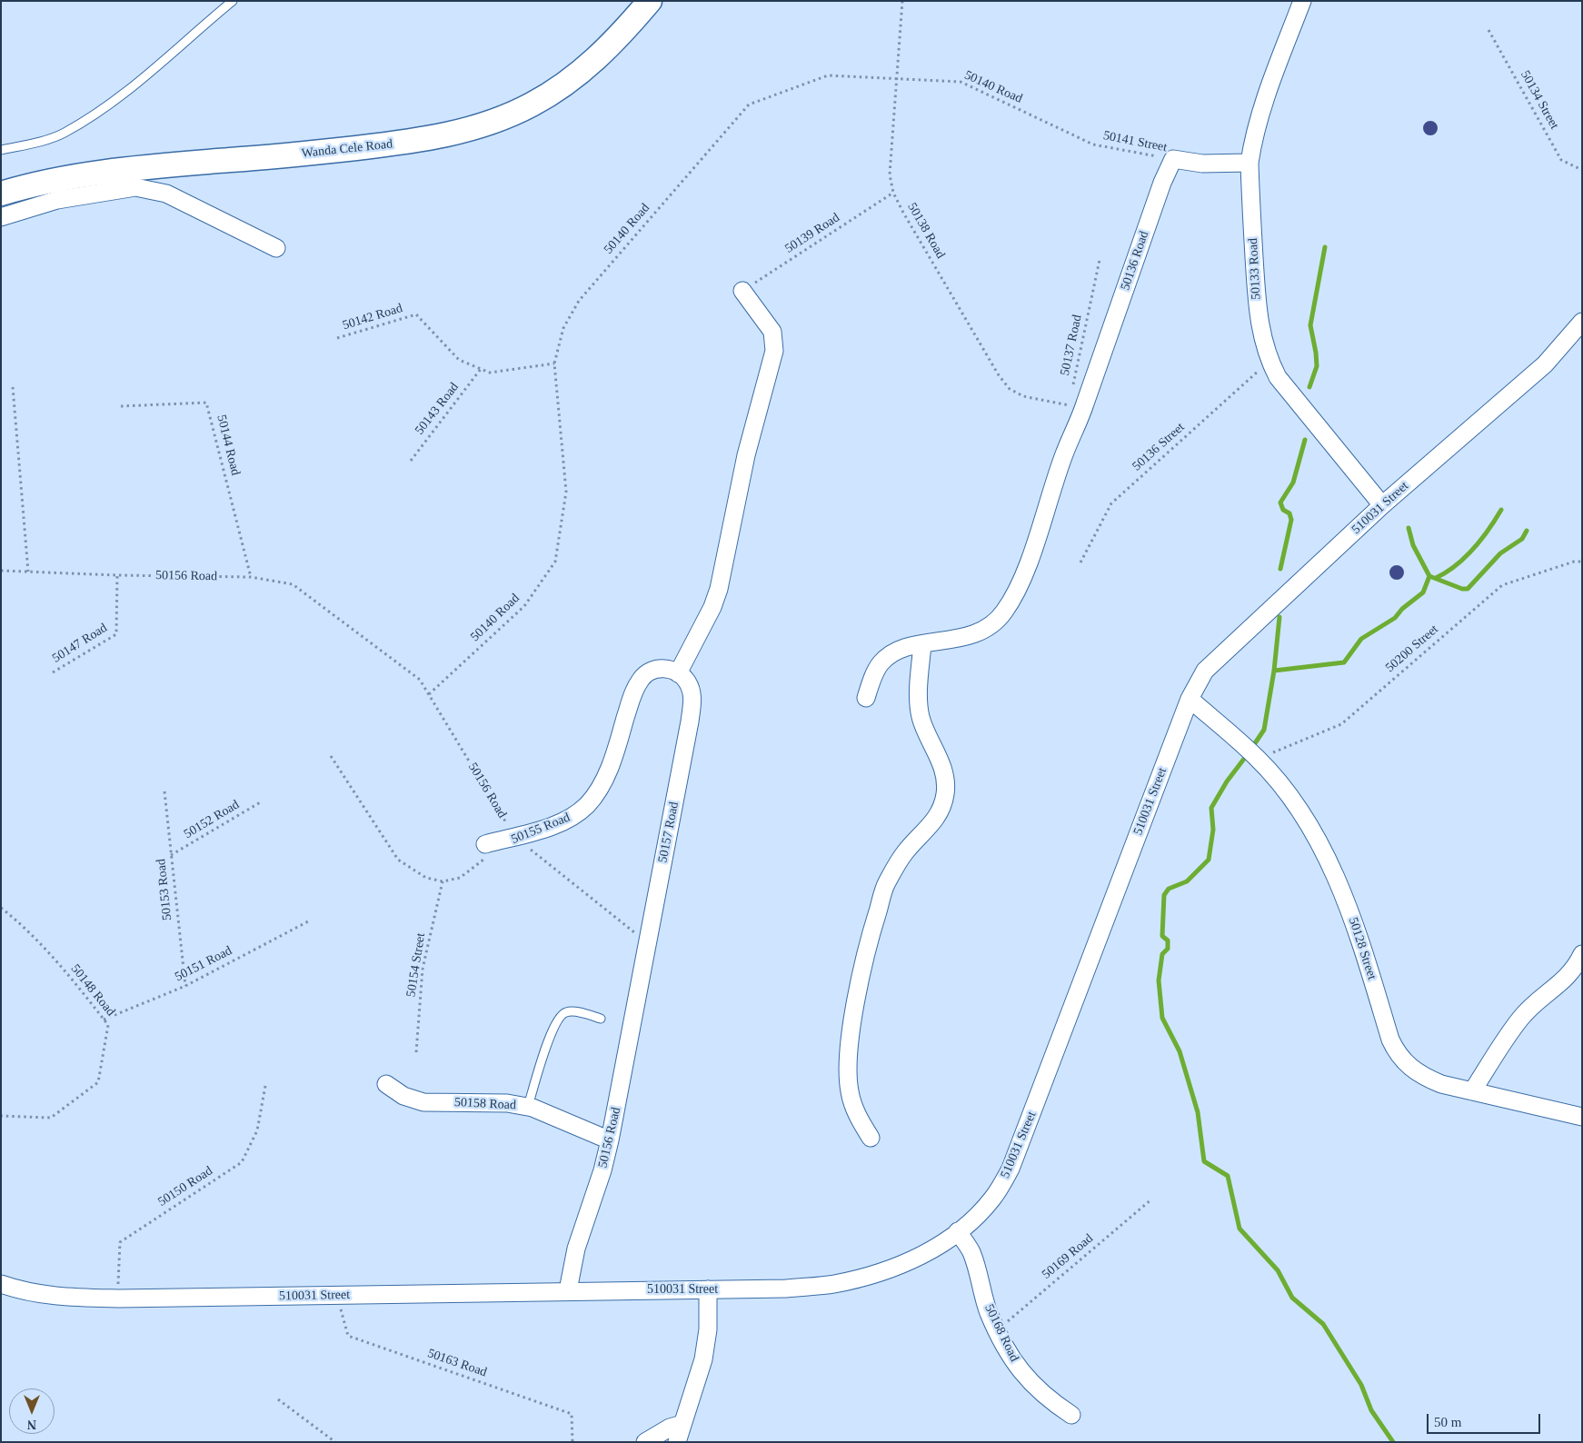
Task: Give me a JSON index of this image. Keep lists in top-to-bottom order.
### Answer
{
  "streets": {
    "street": [
      "Wanda Cele Road",
      "50136 Road",
      "50133 Road",
      "510031 Street",
      "50156 Road",
      "50155 Road",
      "50157 Road",
      "50128 Street",
      "50158 Road",
      "50168 Road"
    ],
    "path": [
      "50140 Road",
      "50134 Street",
      "50141 Street",
      "50138 Road",
      "50139 Road",
      "50142 Road",
      "50137 Road",
      "50143 Road",
      "50144 Road",
      "50136 Street",
      "50147 Road",
      "50200 Street",
      "50152 Road",
      "50153 Road",
      "50151 Road",
      "50154 Street",
      "50148 Road",
      "50150 Road",
      "50169 Road",
      "50163 Road"
    ]
  },
  "crossings": [
    ["50140 Road", "50141 Street"],
    ["50140 Road", "50138 Road"],
    ["50140 Road", "50142 Road"],
    ["50140 Road", "50156 Road"],
    ["50141 Street", "50136 Road"],
    ["50138 Road", "50139 Road"],
    ["50133 Road", "50136 Street"],
    ["50133 Road", "510031 Street"],
    ["50142 Road", "50143 Road"],
    ["50144 Road", "50156 Road"],
    ["510031 Street", "50156 Road"],
    ["510031 Street", "50128 Street"],
    ["510031 Street", "50150 Road"],
    ["510031 Street", "50168 Road"],
    ["510031 Street", "50163 Road"],
    ["50156 Road", "50147 Road"],
    ["50156 Road", "50155 Road"],
    ["50156 Road", "50157 Road"],
    ["50156 Road", "50158 Road"],
    ["50200 Street", "50128 Street"],
    ["50152 Road", "50153 Road"],
    ["50155 Road", "50157 Road"],
    ["50153 Road", "50151 Road"],
    ["50151 Road", "50148 Road"],
    ["50169 Road", "50168 Road"]
  ],
  "scale_bar": "50 m",
  "north": "bottom"
}
